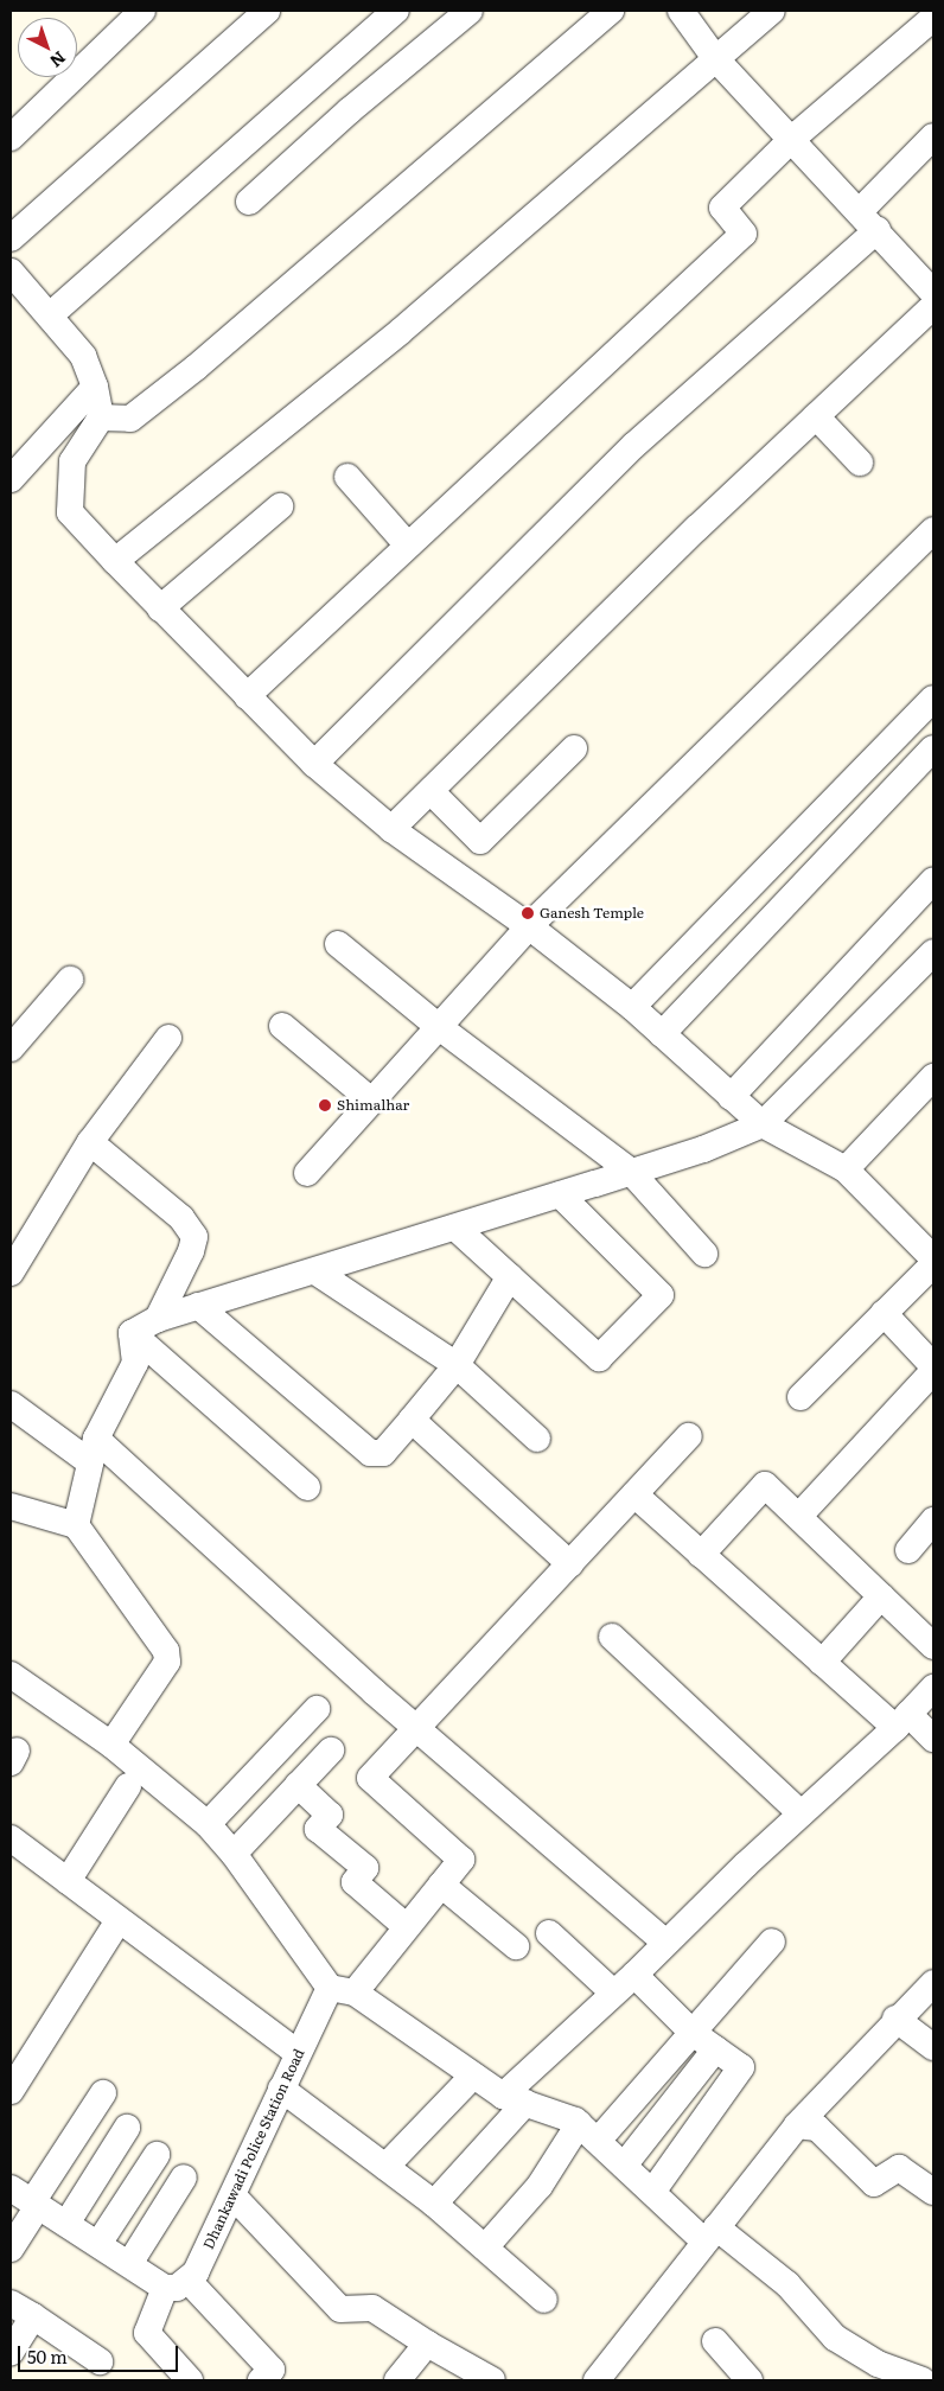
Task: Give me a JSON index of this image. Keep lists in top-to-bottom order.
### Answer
{
  "streets": {
    "street": ["Dhankawadi Police Station Road"]
  },
  "places": ["Ganesh Temple", "Shimalhar"],
  "scale_bar": "50 m",
  "north": "bottom right"
}
